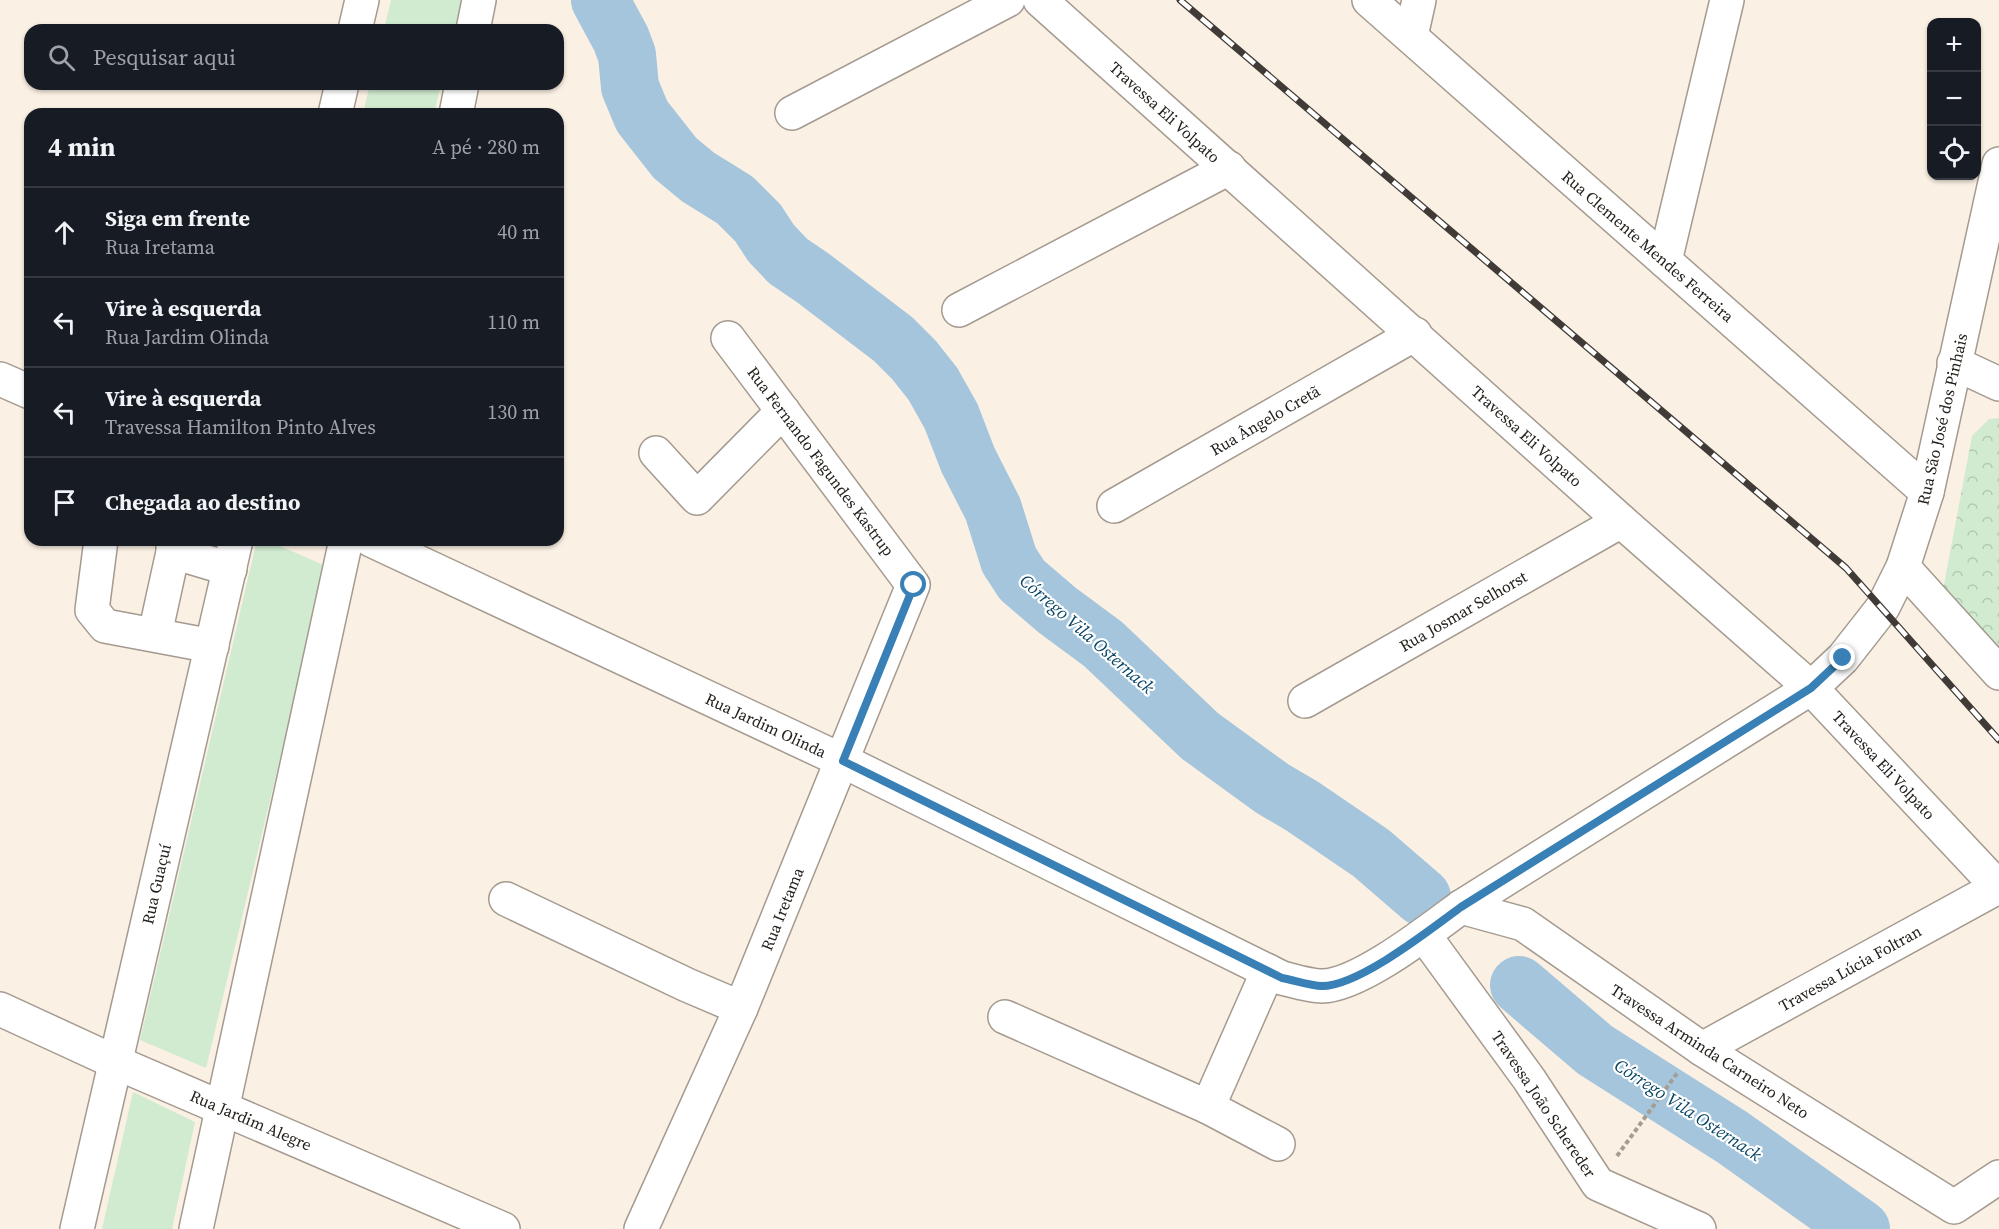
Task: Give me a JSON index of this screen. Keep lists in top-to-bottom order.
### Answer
{
  "streets": {
    "street": [
      "Travessa Eli Volpato",
      "Rua Clemente Mendes Ferreira",
      "Rua São José dos Pinhais",
      "Rua Ângelo Cretã",
      "Rua Fernando Fagundes Kastrup",
      "Rua Josmar Selhorst",
      "Rua Jardim Olinda",
      "Rua Guaçuí",
      "Rua Iretama",
      "Travessa Lúcia Foltran",
      "Travessa Arminda Carneiro Neto",
      "Travessa João Schereder",
      "Rua Jardim Alegre"
    ]
  },
  "crossings": [
    ["Travessa Eli Volpato", "Rua São José dos Pinhais"],
    ["Travessa Eli Volpato", "Rua Ângelo Cretã"],
    ["Travessa Eli Volpato", "Rua Josmar Selhorst"],
    ["Travessa Eli Volpato", "Travessa Lúcia Foltran"],
    ["Rua Clemente Mendes Ferreira", "Rua São José dos Pinhais"],
    ["Rua São José dos Pinhais", "Rua Jardim Olinda"],
    ["Rua São José dos Pinhais", "Travessa Arminda Carneiro Neto"],
    ["Rua São José dos Pinhais", "Travessa João Schereder"],
    ["Rua Fernando Fagundes Kastrup", "Rua Iretama"],
    ["Rua Jardim Olinda", "Rua Iretama"],
    ["Rua Guaçuí", "Rua Jardim Alegre"],
    ["Travessa Lúcia Foltran", "Travessa Arminda Carneiro Neto"]
  ],
  "water": ["Córrego Vila Osternack"],
  "page": {
    "map_buttons": ["+", "−"],
    "search": "Pesquisar aqui",
    "heading": ["4 min", "A pé · 280 m"],
    "list": [
      ["Siga em frente", "Rua Iretama", "40 m"],
      ["Vire à esquerda", "Rua Jardim Olinda", "110 m"],
      ["Vire à esquerda", "Travessa Hamilton Pinto Alves", "130 m"],
      "Chegada ao destino"
    ]
  }
}
